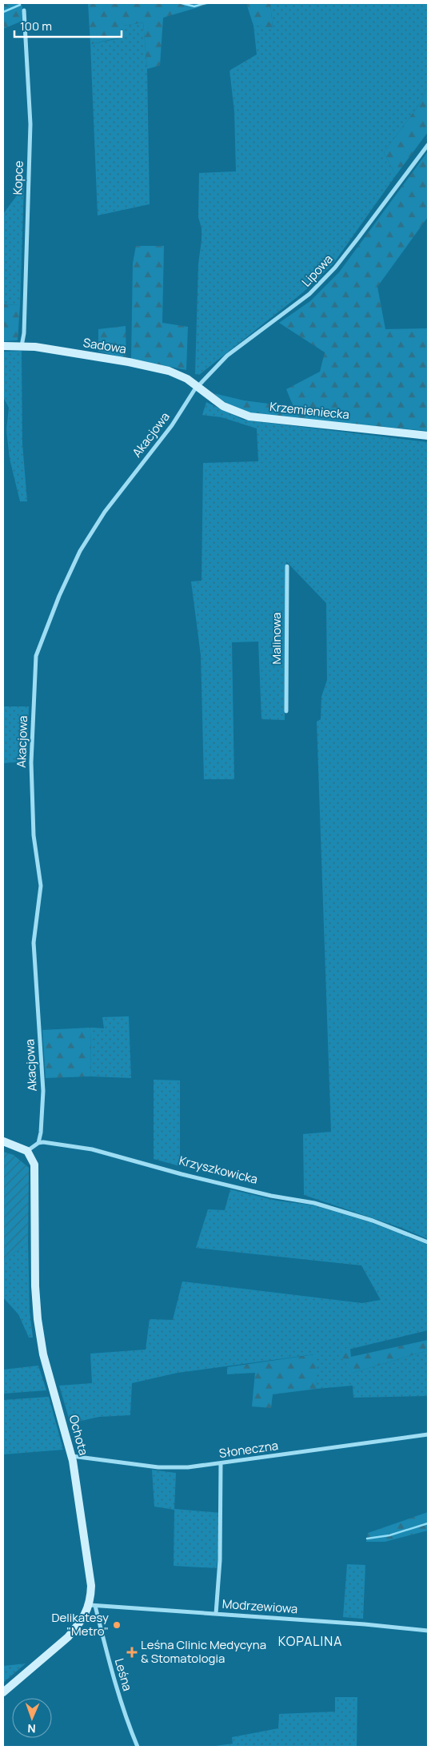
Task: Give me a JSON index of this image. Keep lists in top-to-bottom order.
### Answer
{
  "streets": {
    "street": [
      "Kopce",
      "Lipowa",
      "Sadowa",
      "Krzemieniecka",
      "Akacjowa",
      "Malinowa",
      "Krzyszkowicka",
      "Ochota",
      "Słoneczna",
      "Modrzewiowa",
      "Leśna"
    ]
  },
  "crossings": [
    ["Kopce", "Sadowa"],
    ["Lipowa", "Sadowa"],
    ["Lipowa", "Krzemieniecka"],
    ["Lipowa", "Akacjowa"],
    ["Sadowa", "Krzemieniecka"],
    ["Sadowa", "Akacjowa"],
    ["Krzemieniecka", "Akacjowa"],
    ["Akacjowa", "Krzyszkowicka"],
    ["Ochota", "Słoneczna"],
    ["Ochota", "Modrzewiowa"],
    ["Ochota", "Leśna"],
    ["Modrzewiowa", "Leśna"]
  ],
  "districts": ["KOPALINA"],
  "places": {
    "other": ["Delikatesy \"Metro\""],
    "health": ["Leśna Clinic Medycyna & Stomatologia"]
  },
  "scale_bar": "100 m",
  "north": "bottom"
}
